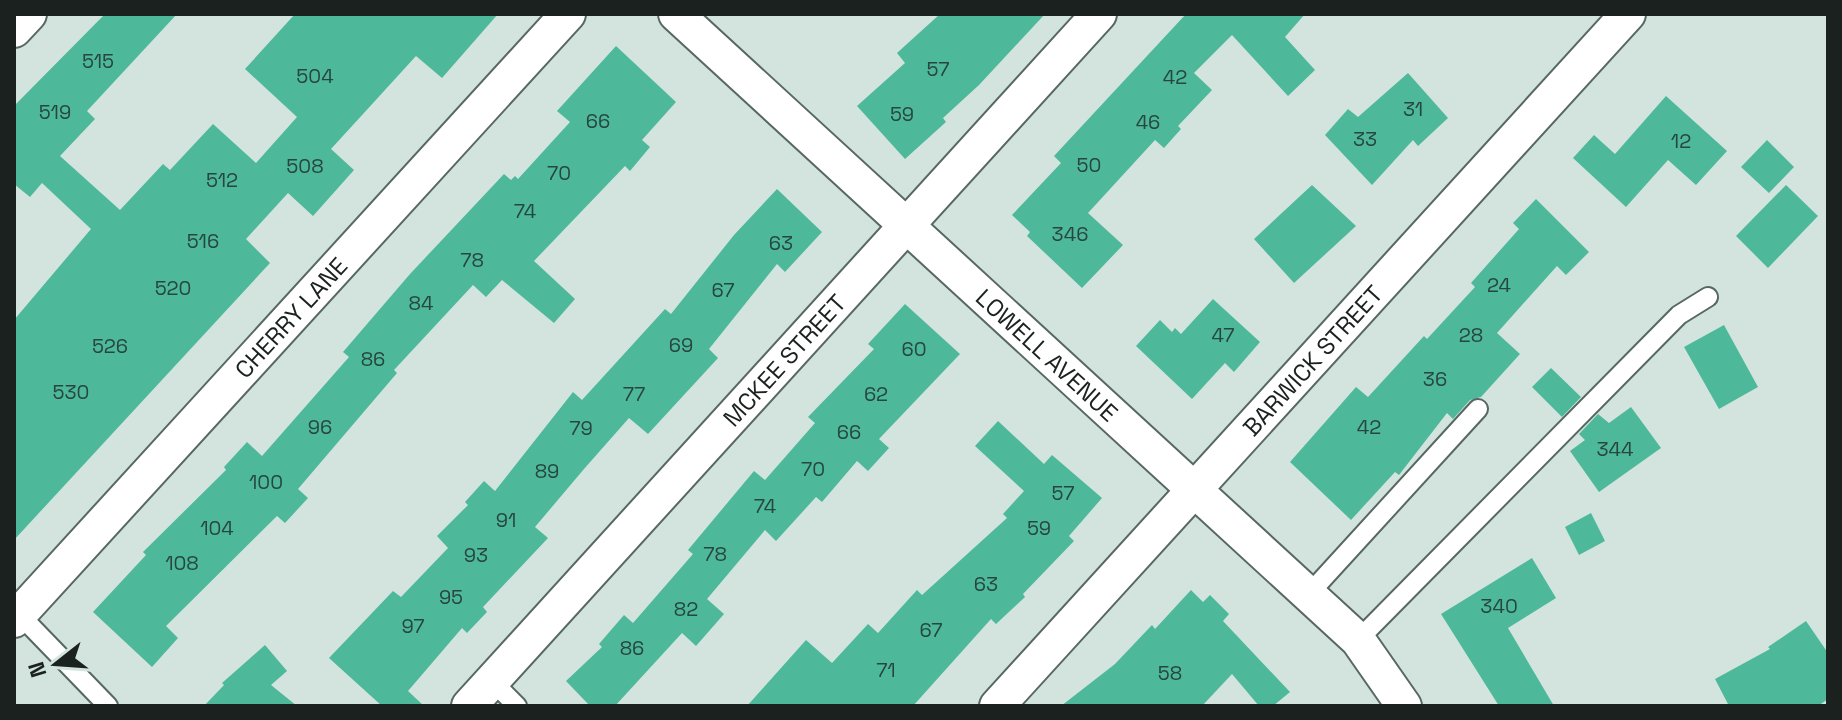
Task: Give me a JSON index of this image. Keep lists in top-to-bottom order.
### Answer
{
  "streets": {
    "street": [
      "CHERRY LANE",
      "LOWELL AVENUE",
      "BARWICK STREET",
      "MCKEE STREET"
    ]
  },
  "crossings": [
    ["LOWELL AVENUE", "BARWICK STREET"],
    ["LOWELL AVENUE", "MCKEE STREET"]
  ],
  "house_numbers": [
    "515",
    "57",
    "504",
    "42",
    "31",
    "519",
    "59",
    "66",
    "46",
    "33",
    "12",
    "50",
    "508",
    "70",
    "512",
    "74",
    "346",
    "516",
    "63",
    "78",
    "24",
    "520",
    "67",
    "84",
    "47",
    "28",
    "69",
    "526",
    "60",
    "86",
    "36",
    "530",
    "77",
    "62",
    "96",
    "42",
    "79",
    "66",
    "344",
    "70",
    "89",
    "100",
    "57",
    "74",
    "91",
    "104",
    "59",
    "78",
    "93",
    "108",
    "63",
    "95",
    "340",
    "82",
    "97",
    "67",
    "86",
    "71",
    "58"
  ],
  "north": "left"
}
